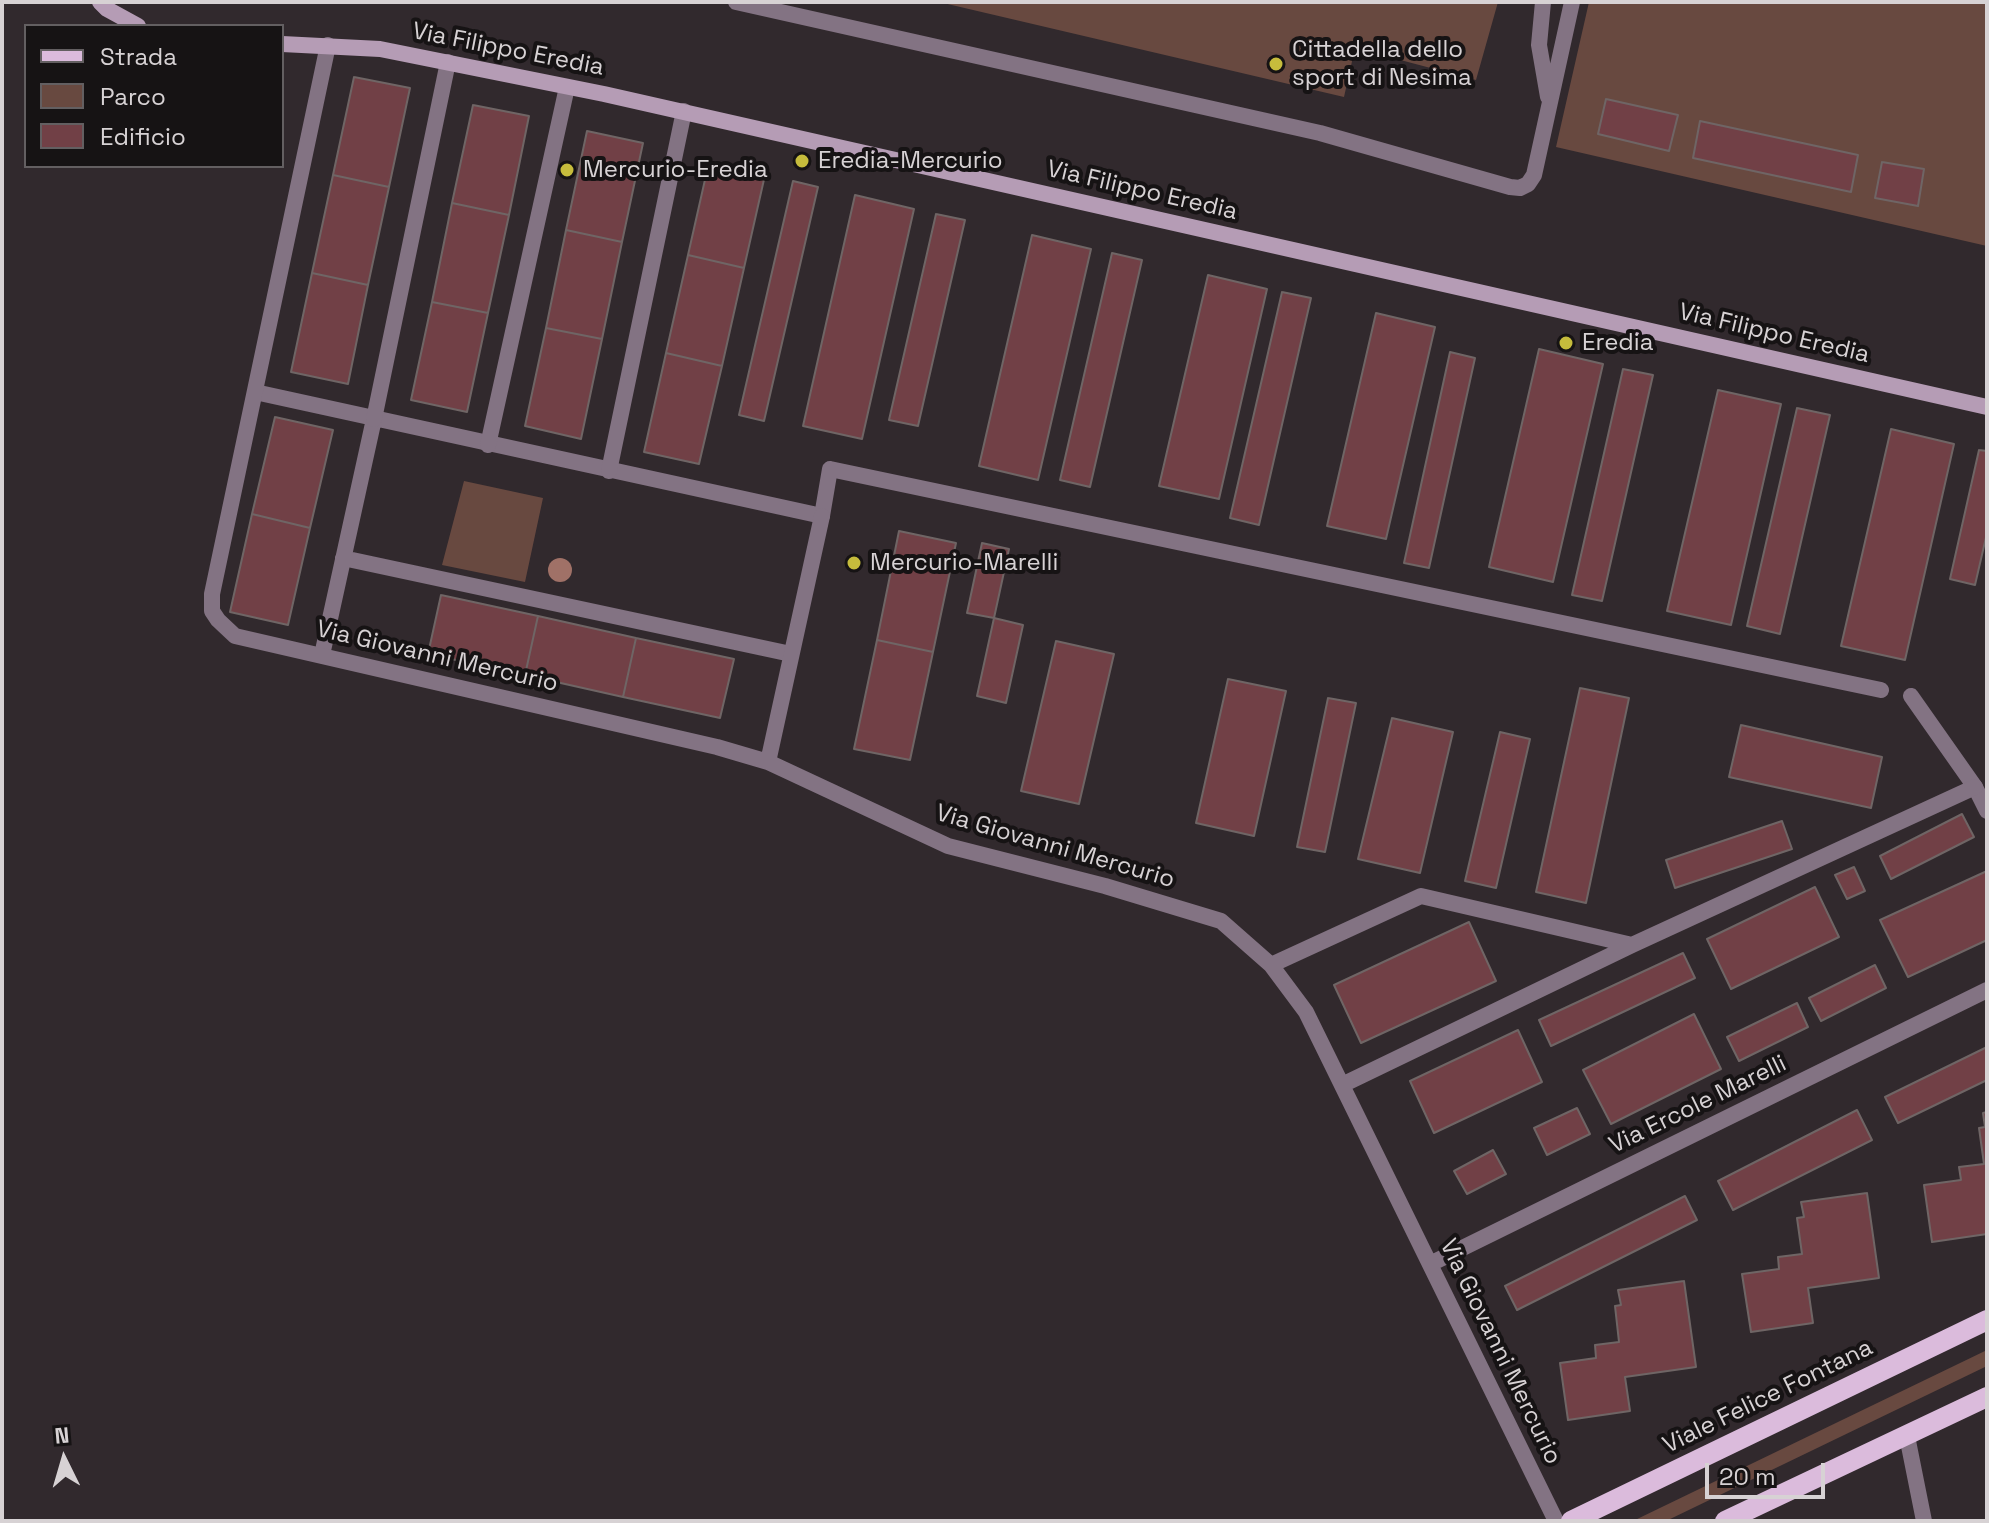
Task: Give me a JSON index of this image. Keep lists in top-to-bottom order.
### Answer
{
  "streets": {
    "main road": ["Via Filippo Eredia", "Viale Felice Fontana"],
    "street": ["Via Giovanni Mercurio", "Via Ercole Marelli"]
  },
  "crossings": [
    ["Via Giovanni Mercurio", "Via Ercole Marelli"]
  ],
  "places": [
    "Cittadella dello sport di Nesima",
    "Eredia-Mercurio",
    "Mercurio-Eredia",
    "Eredia",
    "Mercurio-Marelli"
  ],
  "legend": ["Strada", "Parco", "Edificio"],
  "scale_bar": "20 m",
  "north": "top"
}
